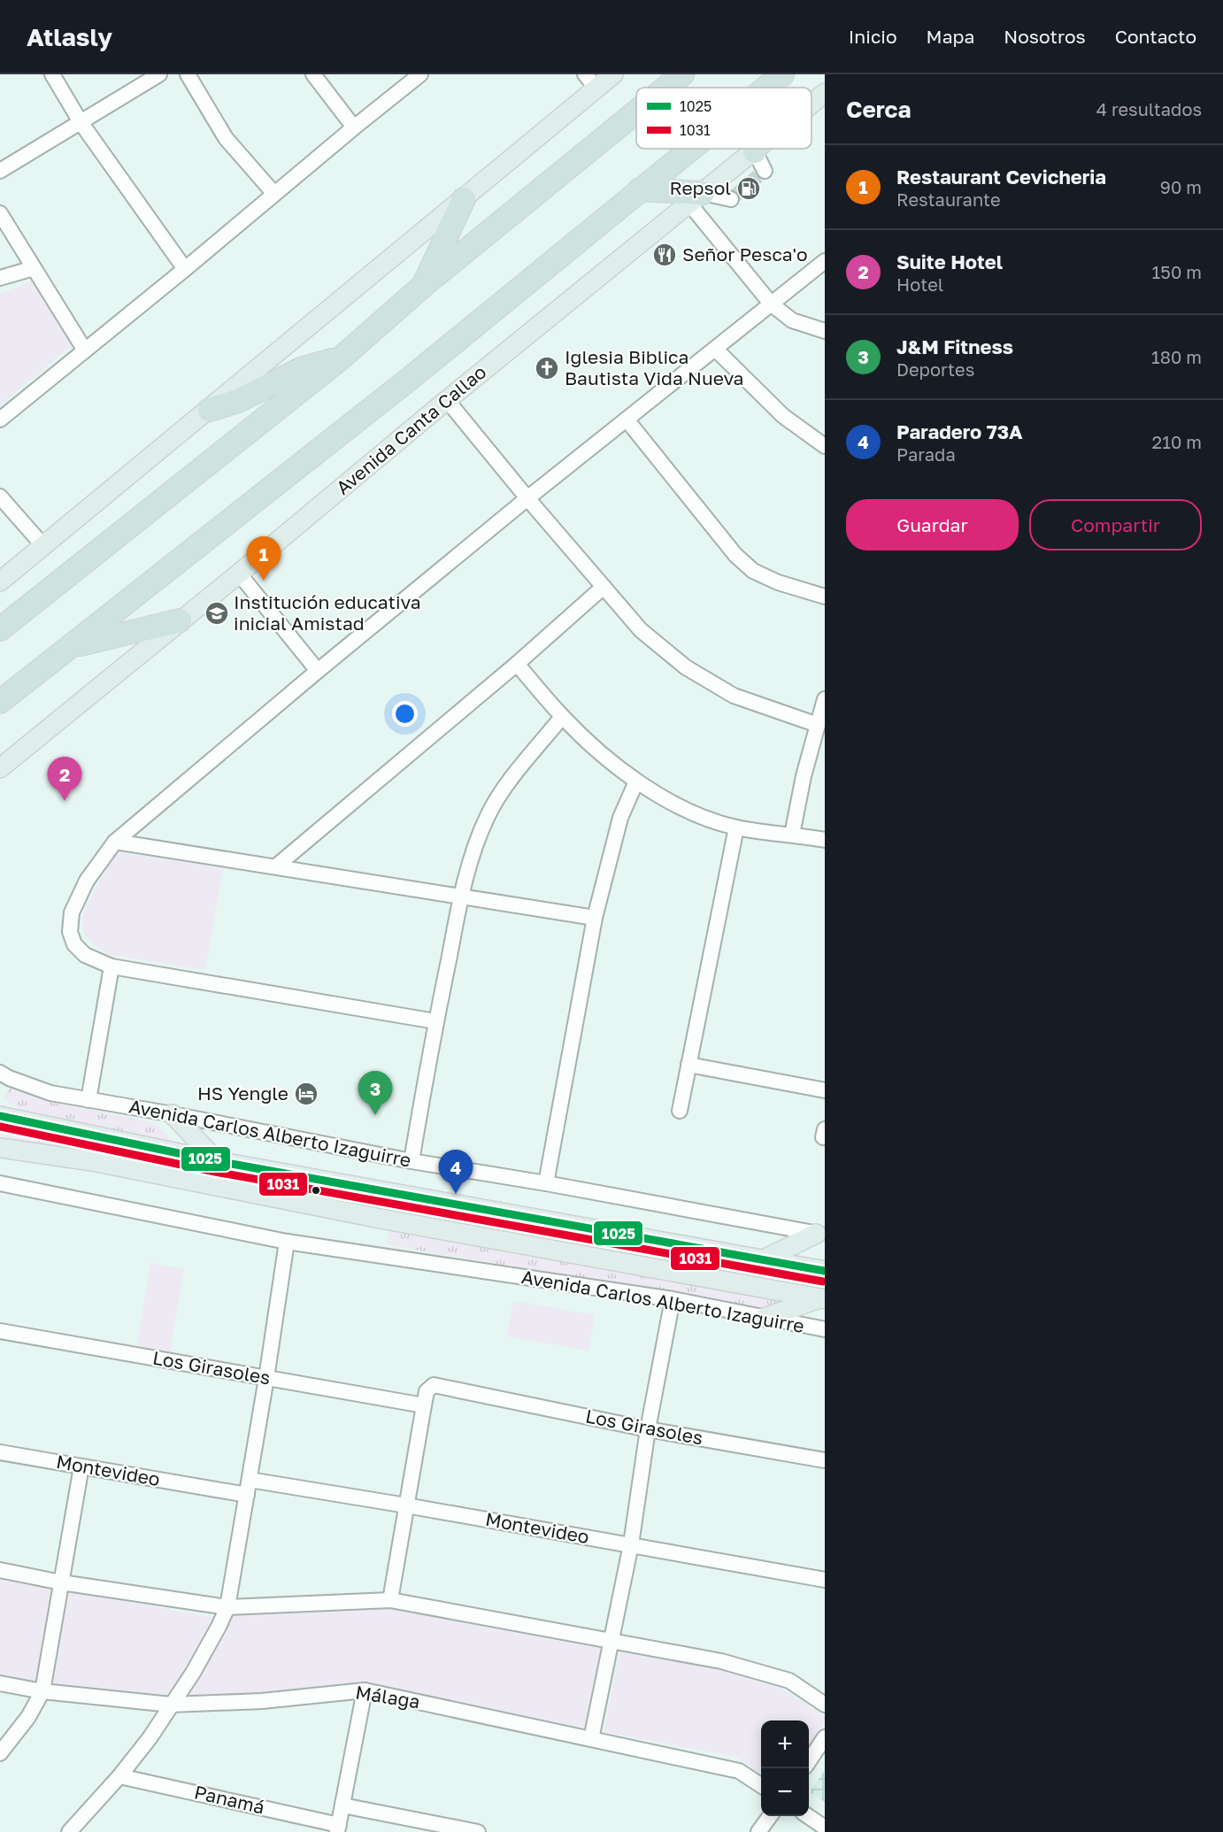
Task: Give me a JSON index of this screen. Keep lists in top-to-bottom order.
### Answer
{
  "streets": {
    "main road": ["Avenida Canta Callao", "Avenida Carlos Alberto Izaguirre"],
    "street": [
      "Los Girasoles",
      "Montevideo",
      "Málaga",
      "Panamá"
    ]
  },
  "places": {
    "fuel station": ["Repsol"],
    "restaurant": ["Señor Pesca'o"],
    "church": ["Iglesia Biblica Bautista Vida Nueva"],
    "school or university": ["Institución educativa inicial Amistad"],
    "hotel": ["HS Yengle"]
  },
  "lines": ["transit line 1025", "transit line 1031"],
  "legend": ["1025", "1031"],
  "page": {
    "header": "Atlasly",
    "nav": [
      "Inicio",
      "Mapa",
      "Nosotros",
      "Contacto"
    ],
    "heading": ["Cerca", "4 resultados"],
    "list": [
      {
        "mark": "1",
        "name": "Restaurant Cevicheria",
        "note": "Restaurante",
        "value": "90 m"
      },
      {
        "mark": "2",
        "name": "Suite Hotel",
        "note": "Hotel",
        "value": "150 m"
      },
      {
        "mark": "3",
        "name": "J&M Fitness",
        "note": "Deportes",
        "value": "180 m"
      },
      {
        "mark": "4",
        "name": "Paradero 73A",
        "note": "Parada",
        "value": "210 m"
      }
    ],
    "buttons": ["Guardar", "Compartir"],
    "pins": [
      "1",
      "2",
      "3",
      "4"
    ],
    "map_buttons": ["+", "−"]
  }
}
